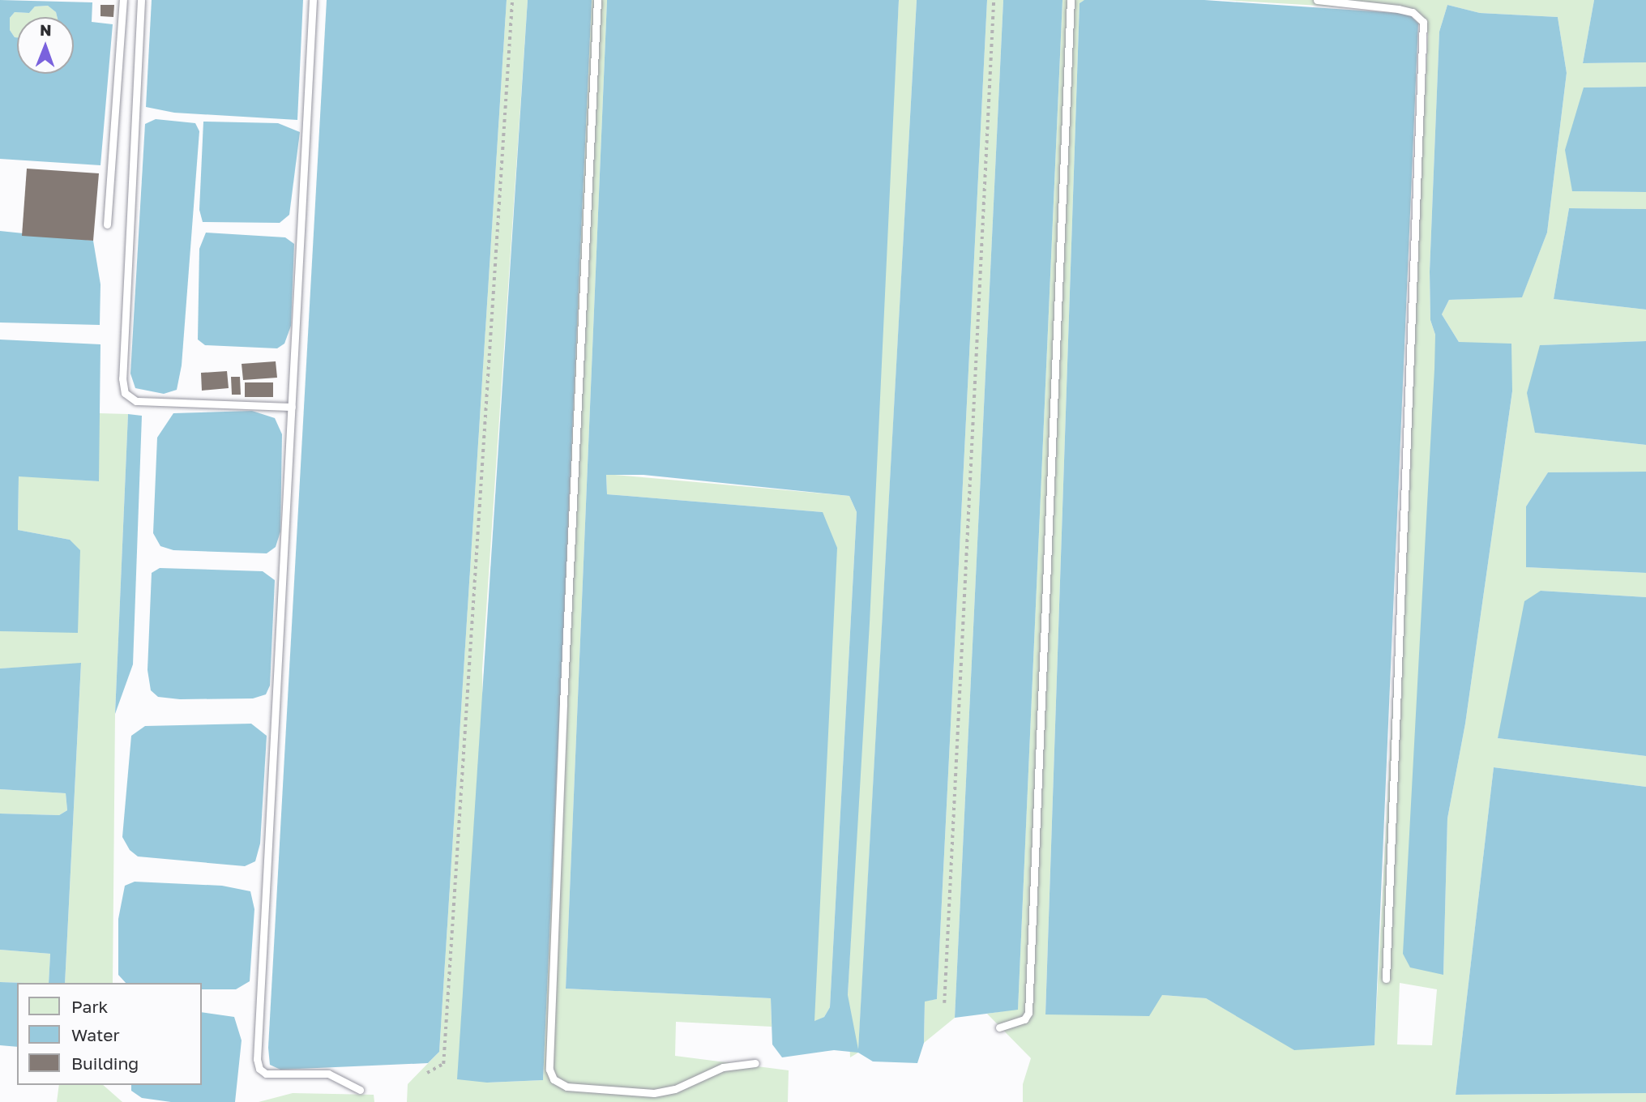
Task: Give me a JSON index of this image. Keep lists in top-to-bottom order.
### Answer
{
  "legend": ["Park", "Water", "Building"],
  "north": "top"
}
